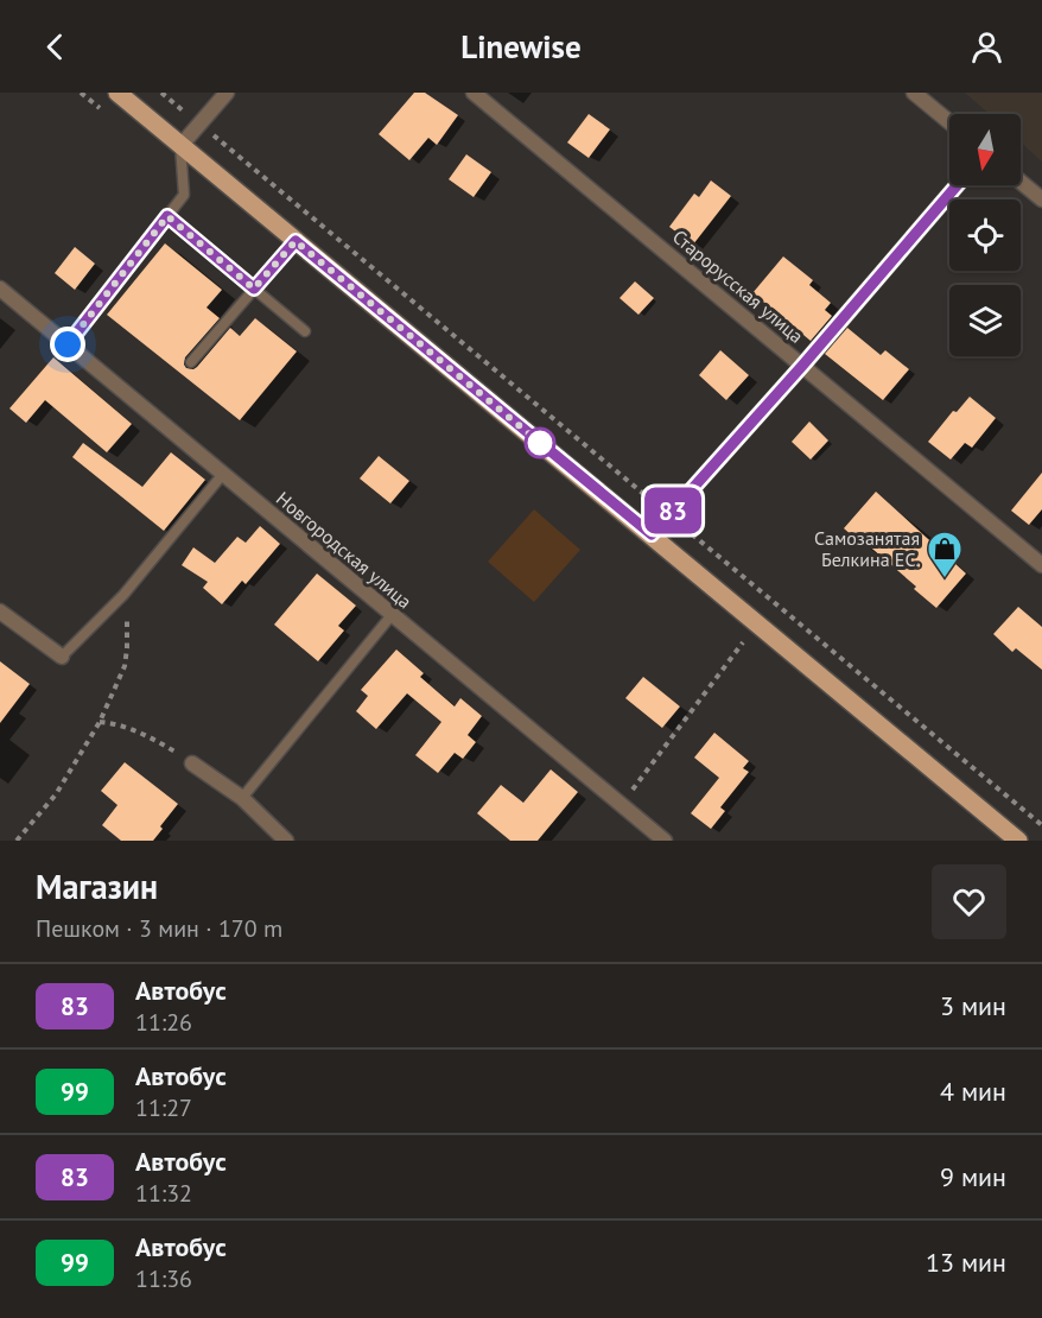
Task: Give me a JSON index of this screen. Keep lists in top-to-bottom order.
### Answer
{
  "streets": {
    "street": ["Старорусская улица", "Новгородская улица"]
  },
  "places": {
    "shop": ["Самозанятая Белкина ЕС."]
  },
  "lines": ["bus line 83"],
  "north": "bottom",
  "page": {
    "header": "Linewise",
    "on_map": "83",
    "heading": ["Магазин", "Пешком · 3 мин · 170 m"],
    "list": [
      {
        "mark": "83",
        "name": "Автобус",
        "note": "11:26",
        "value": "3 мин"
      },
      {
        "mark": "99",
        "name": "Автобус",
        "note": "11:27",
        "value": "4 мин"
      },
      {
        "mark": "83",
        "name": "Автобус",
        "note": "11:32",
        "value": "9 мин"
      },
      {
        "mark": "99",
        "name": "Автобус",
        "note": "11:36",
        "value": "13 мин"
      }
    ]
  }
}
